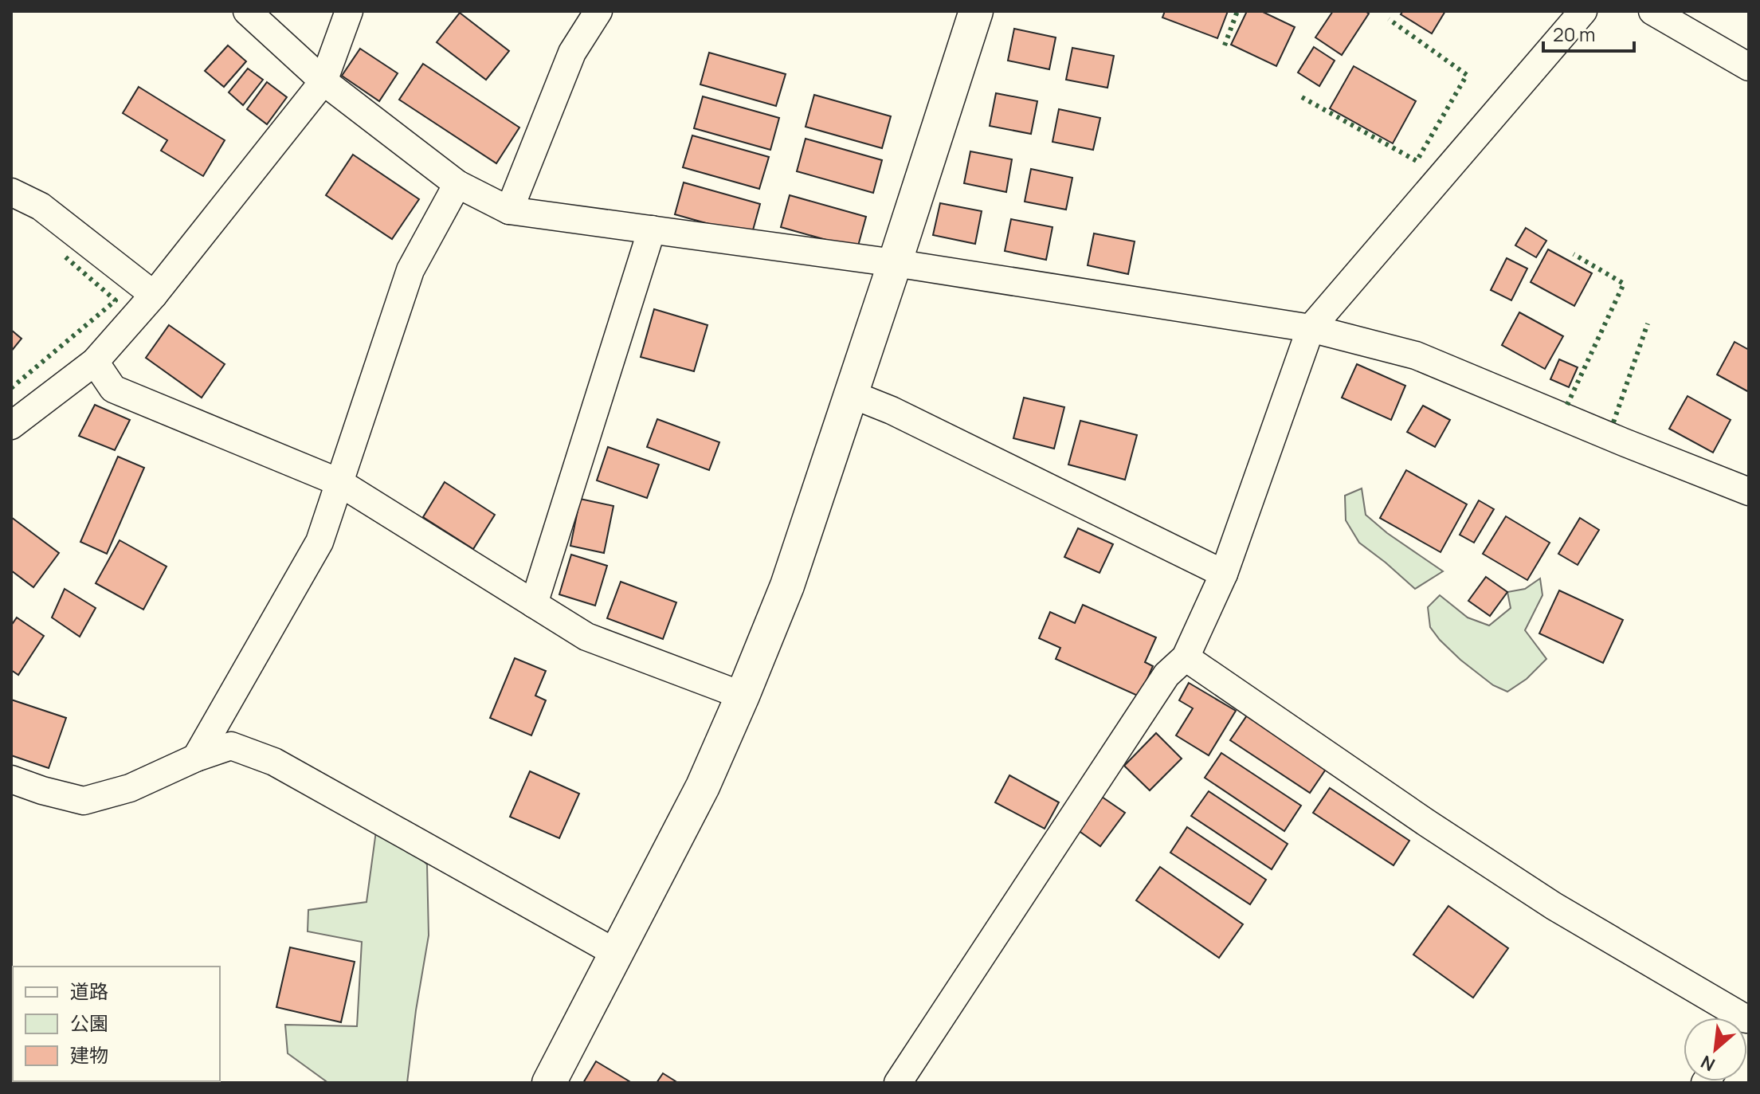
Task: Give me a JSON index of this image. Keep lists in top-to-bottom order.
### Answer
{
  "legend": ["道路", "公園", "建物"],
  "scale_bar": "20 m",
  "north": "bottom left"
}
